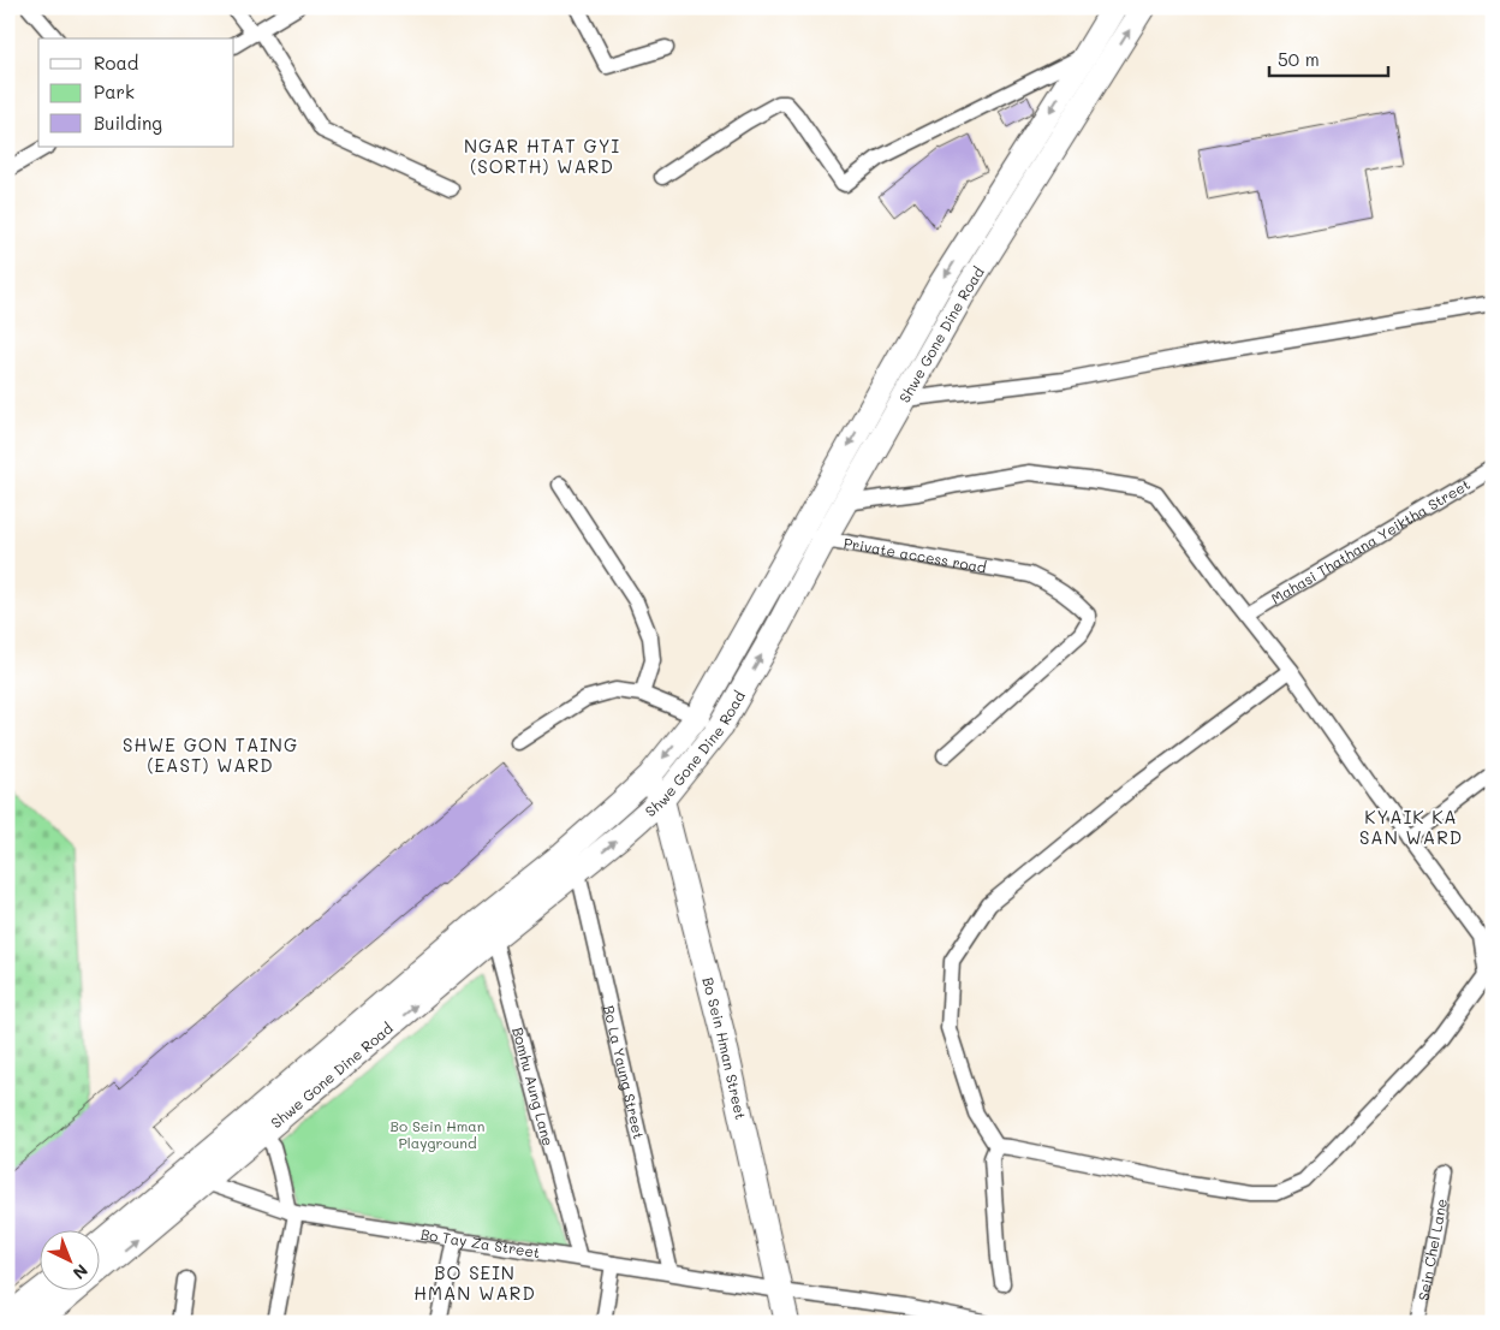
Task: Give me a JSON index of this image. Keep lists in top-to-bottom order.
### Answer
{
  "streets": {
    "main road": ["Shwe Gone Dine Road", "Bo Sein Hman Street"],
    "street": [
      "Mahasi Thathana Yeiktha Street",
      "Private access road",
      "Bo La Yaung Street",
      "Bomhu Aung Lane",
      "Bo Tay Za Street",
      "Sein Chel Lane"
    ]
  },
  "crossings": [
    ["Shwe Gone Dine Road", "Private access road"],
    ["Shwe Gone Dine Road", "Bo Sein Hman Street"],
    ["Shwe Gone Dine Road", "Bo La Yaung Street"],
    ["Shwe Gone Dine Road", "Bomhu Aung Lane"],
    ["Shwe Gone Dine Road", "Bo Tay Za Street"],
    ["Bo Sein Hman Street", "Bo Tay Za Street"],
    ["Bo La Yaung Street", "Bo Tay Za Street"],
    ["Bomhu Aung Lane", "Bo Tay Za Street"]
  ],
  "districts": [
    "NGAR HTAT GYI (SORTH) WARD",
    "SHWE GON TAING (EAST) WARD",
    "KYAIK KA SAN WARD",
    "BO SEIN HMAN WARD"
  ],
  "parks": ["Bo Sein Hman Playground"],
  "legend": ["Road", "Park", "Building"],
  "scale_bar": "50 m",
  "north": "bottom right"
}
